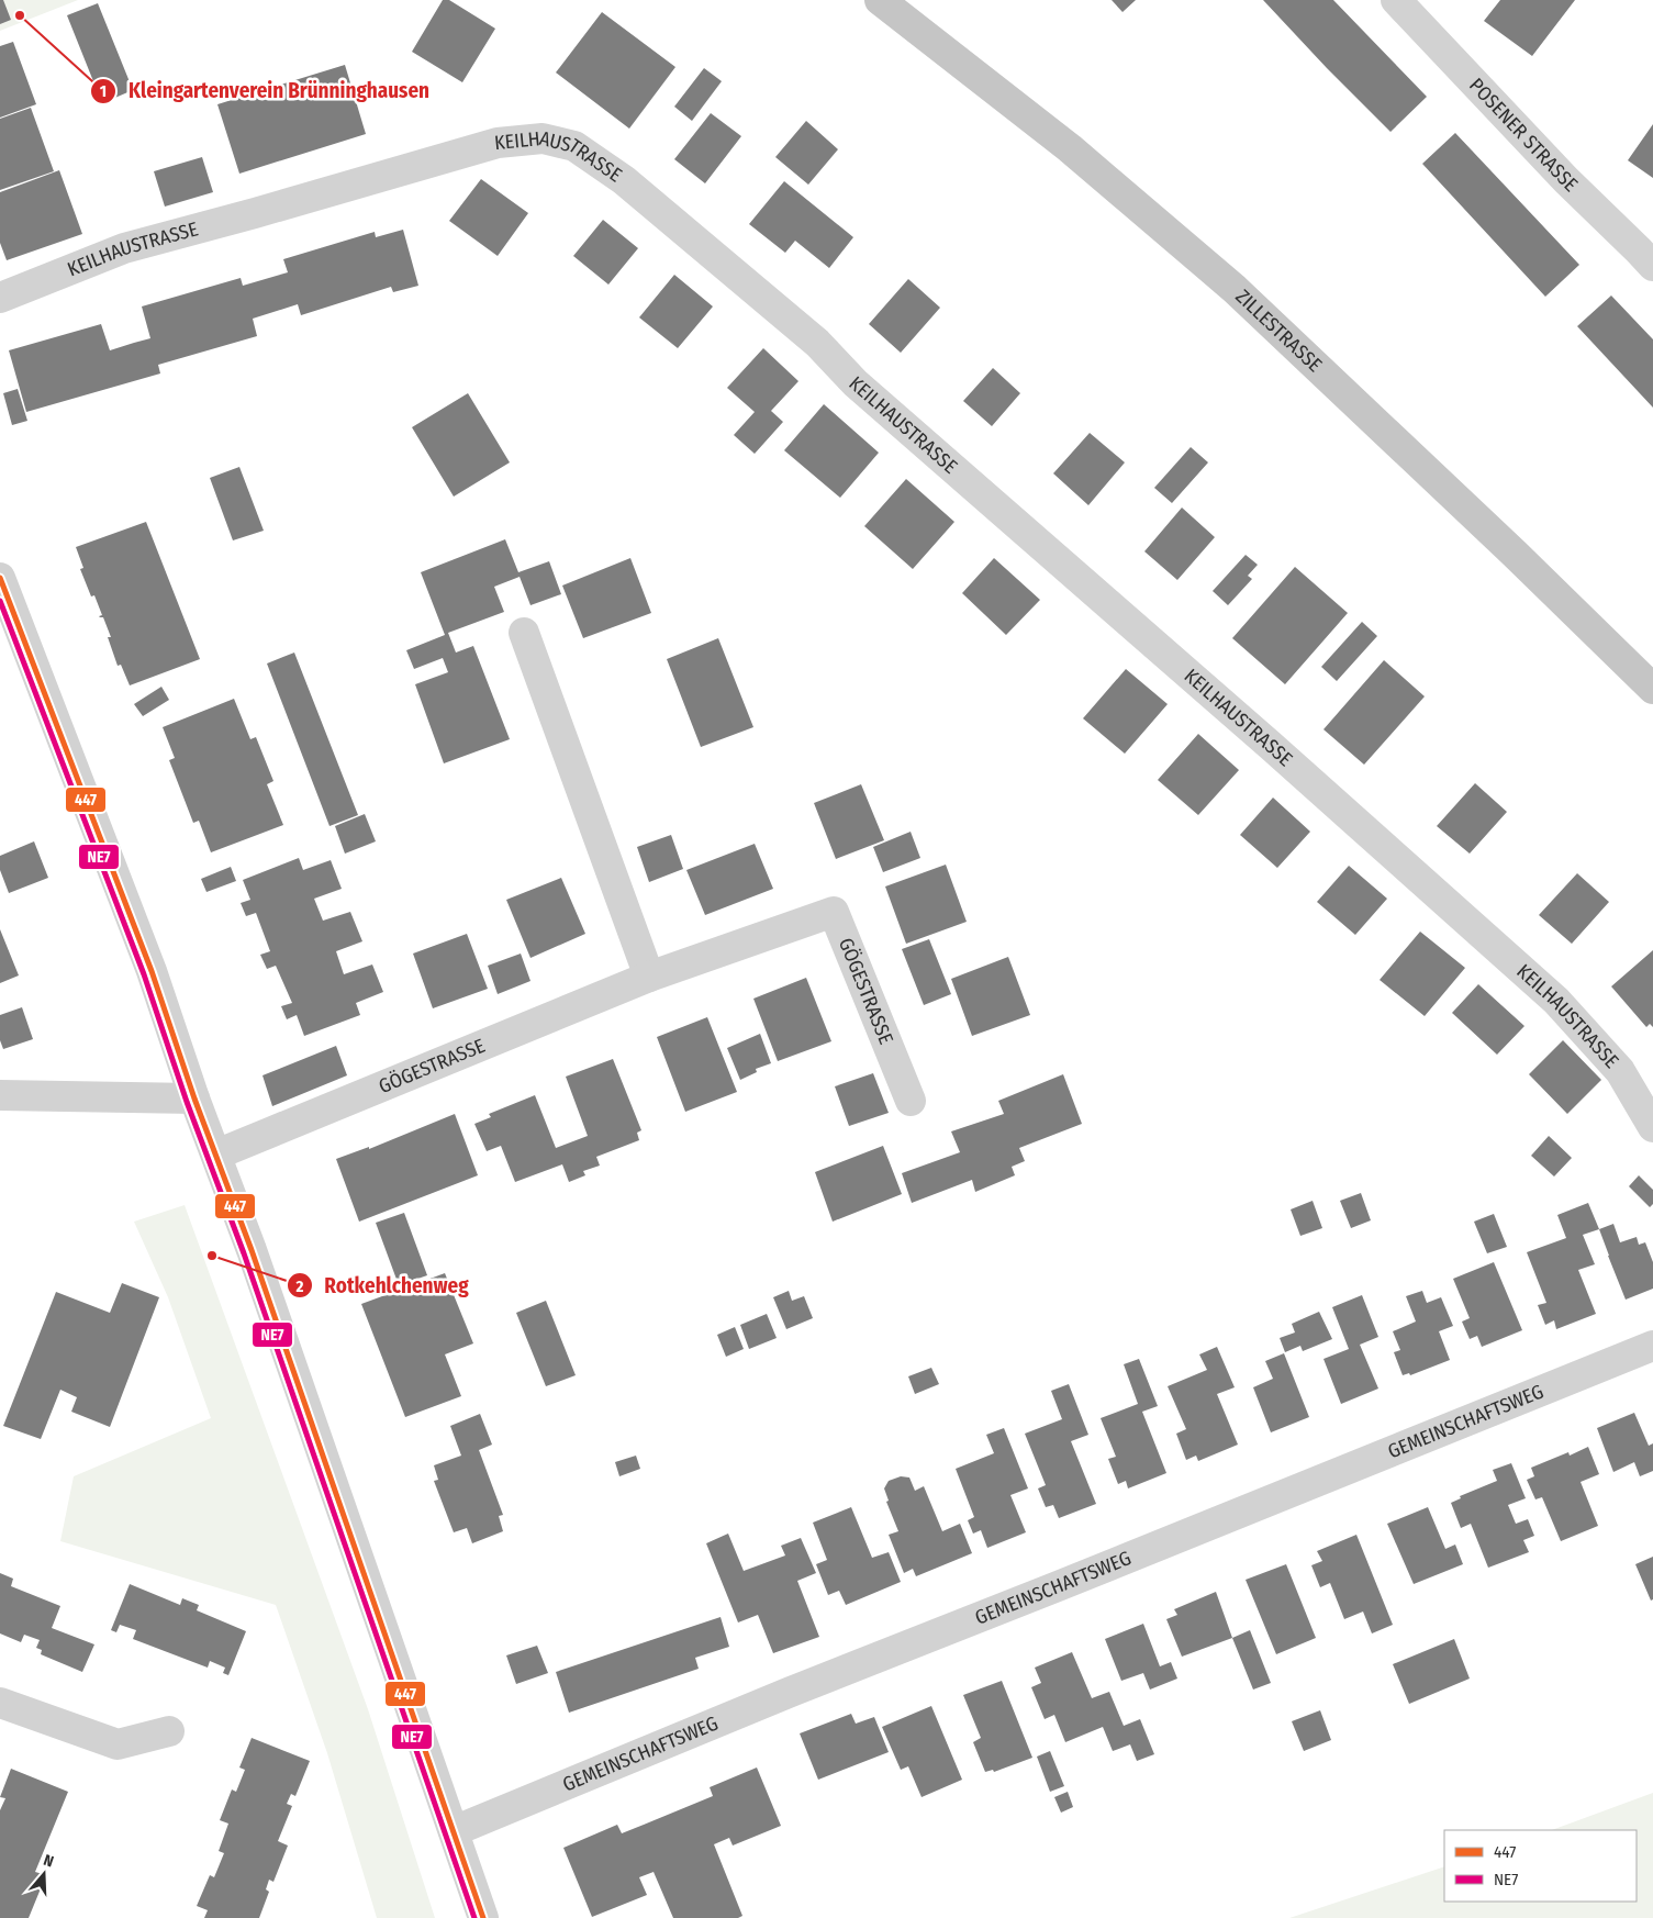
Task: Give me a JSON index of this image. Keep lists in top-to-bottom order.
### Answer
{
  "streets": {
    "main road": ["ZILLESTRASSE"],
    "street": [
      "POSENER STRASSE",
      "KEILHAUSTRASSE",
      "GÖGESTRASSE",
      "GEMEINSCHAFTSWEG"
    ]
  },
  "places": ["Kleingartenverein Brünninghausen", "Rotkehlchenweg"],
  "lines": ["transit line 447", "transit line NE7"],
  "legend": ["447", "NE7"],
  "north": "top"
}
